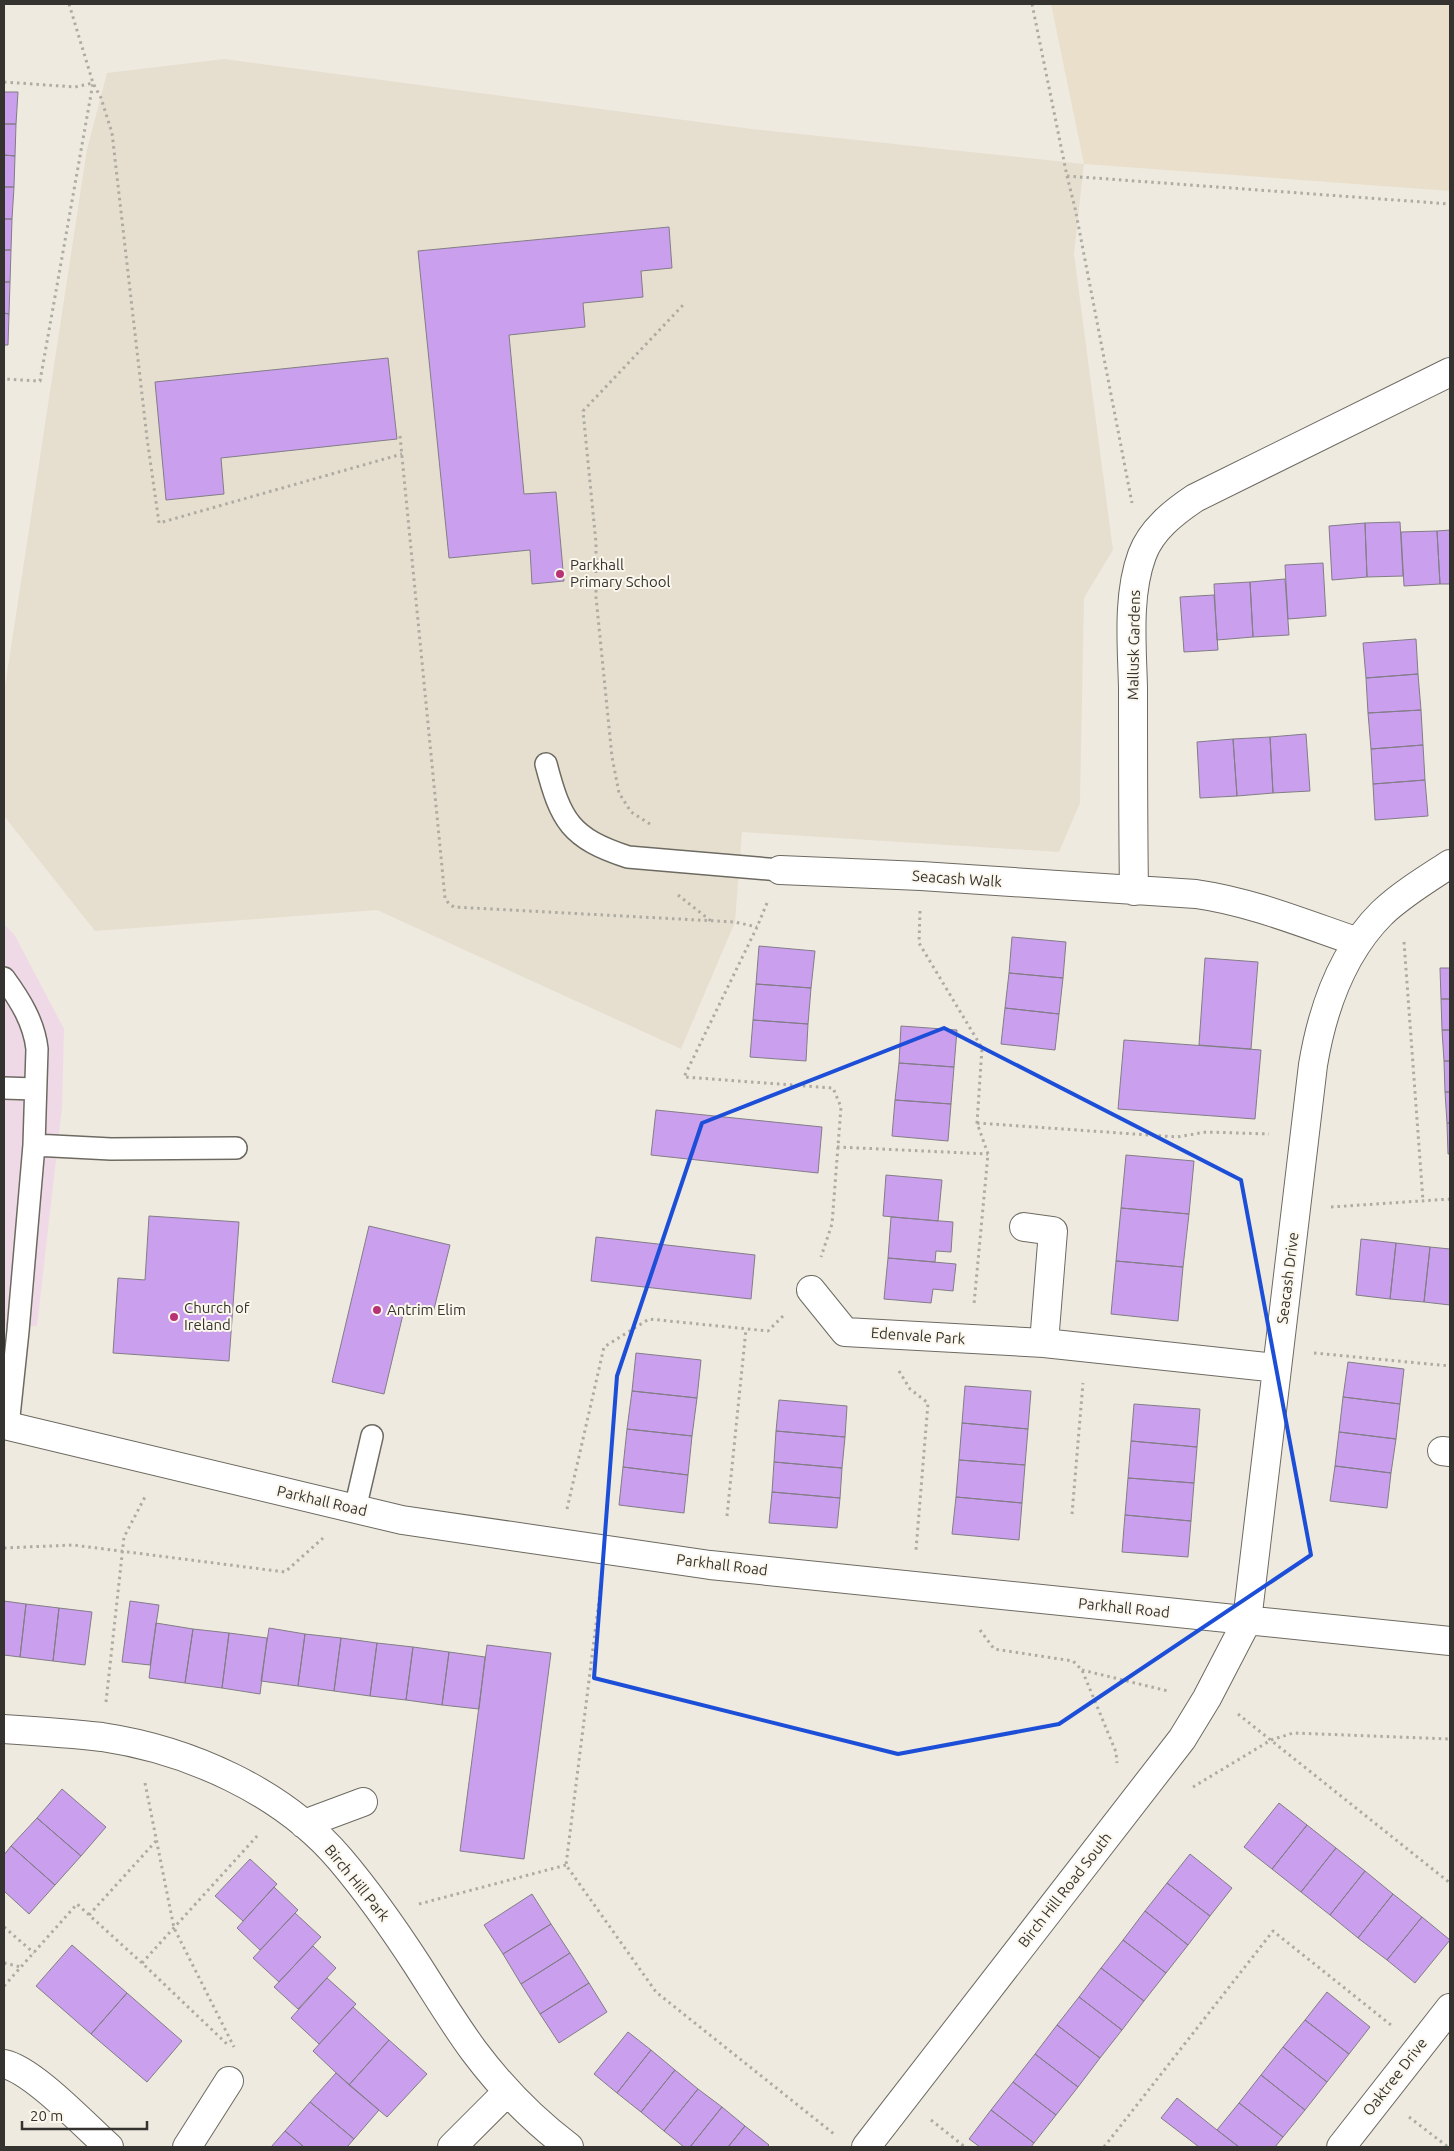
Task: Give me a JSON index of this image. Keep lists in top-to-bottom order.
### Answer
{
  "streets": {
    "street": [
      "Mallusk Gardens",
      "Seacash Walk",
      "Seacash Drive",
      "Edenvale Park",
      "Parkhall Road",
      "Birch Hill Park",
      "Birch Hill Road South",
      "Oaktree Drive"
    ]
  },
  "crossings": [
    ["Mallusk Gardens", "Seacash Walk"],
    ["Seacash Drive", "Edenvale Park"],
    ["Seacash Drive", "Parkhall Road"],
    ["Seacash Drive", "Birch Hill Road South"],
    ["Parkhall Road", "Birch Hill Road South"]
  ],
  "places": ["Parkhall Primary School", "Antrim Elim", "Church of Ireland"],
  "scale_bar": "20 m"
}
